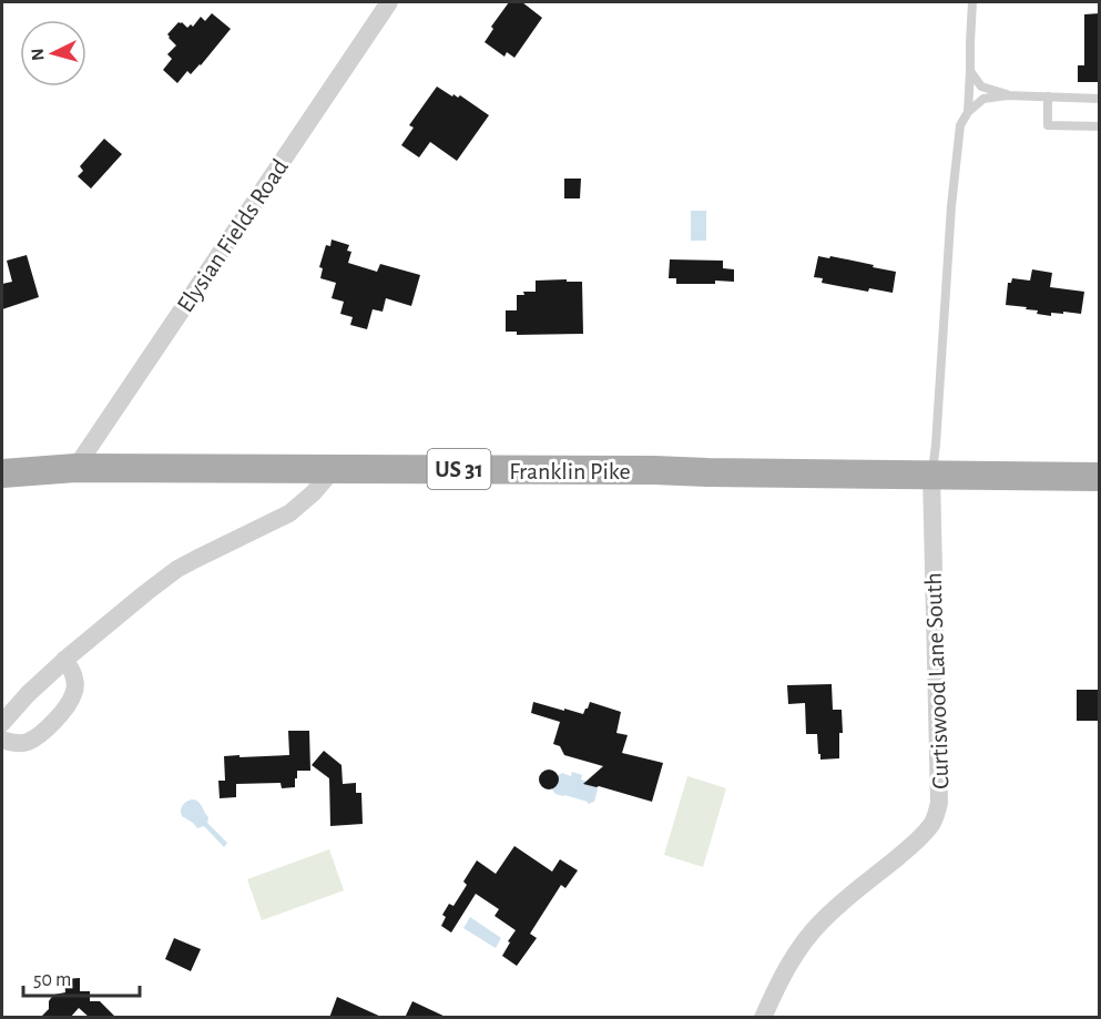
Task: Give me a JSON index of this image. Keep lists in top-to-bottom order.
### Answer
{
  "streets": {
    "main road": ["US 31", "Franklin Pike"],
    "street": ["Elysian Fields Road", "Curtiswood Lane South"]
  },
  "crossings": [
    ["Elysian Fields Road", "Franklin Pike"],
    ["Franklin Pike", "Curtiswood Lane South"]
  ],
  "scale_bar": "50 m",
  "north": "left"
}
